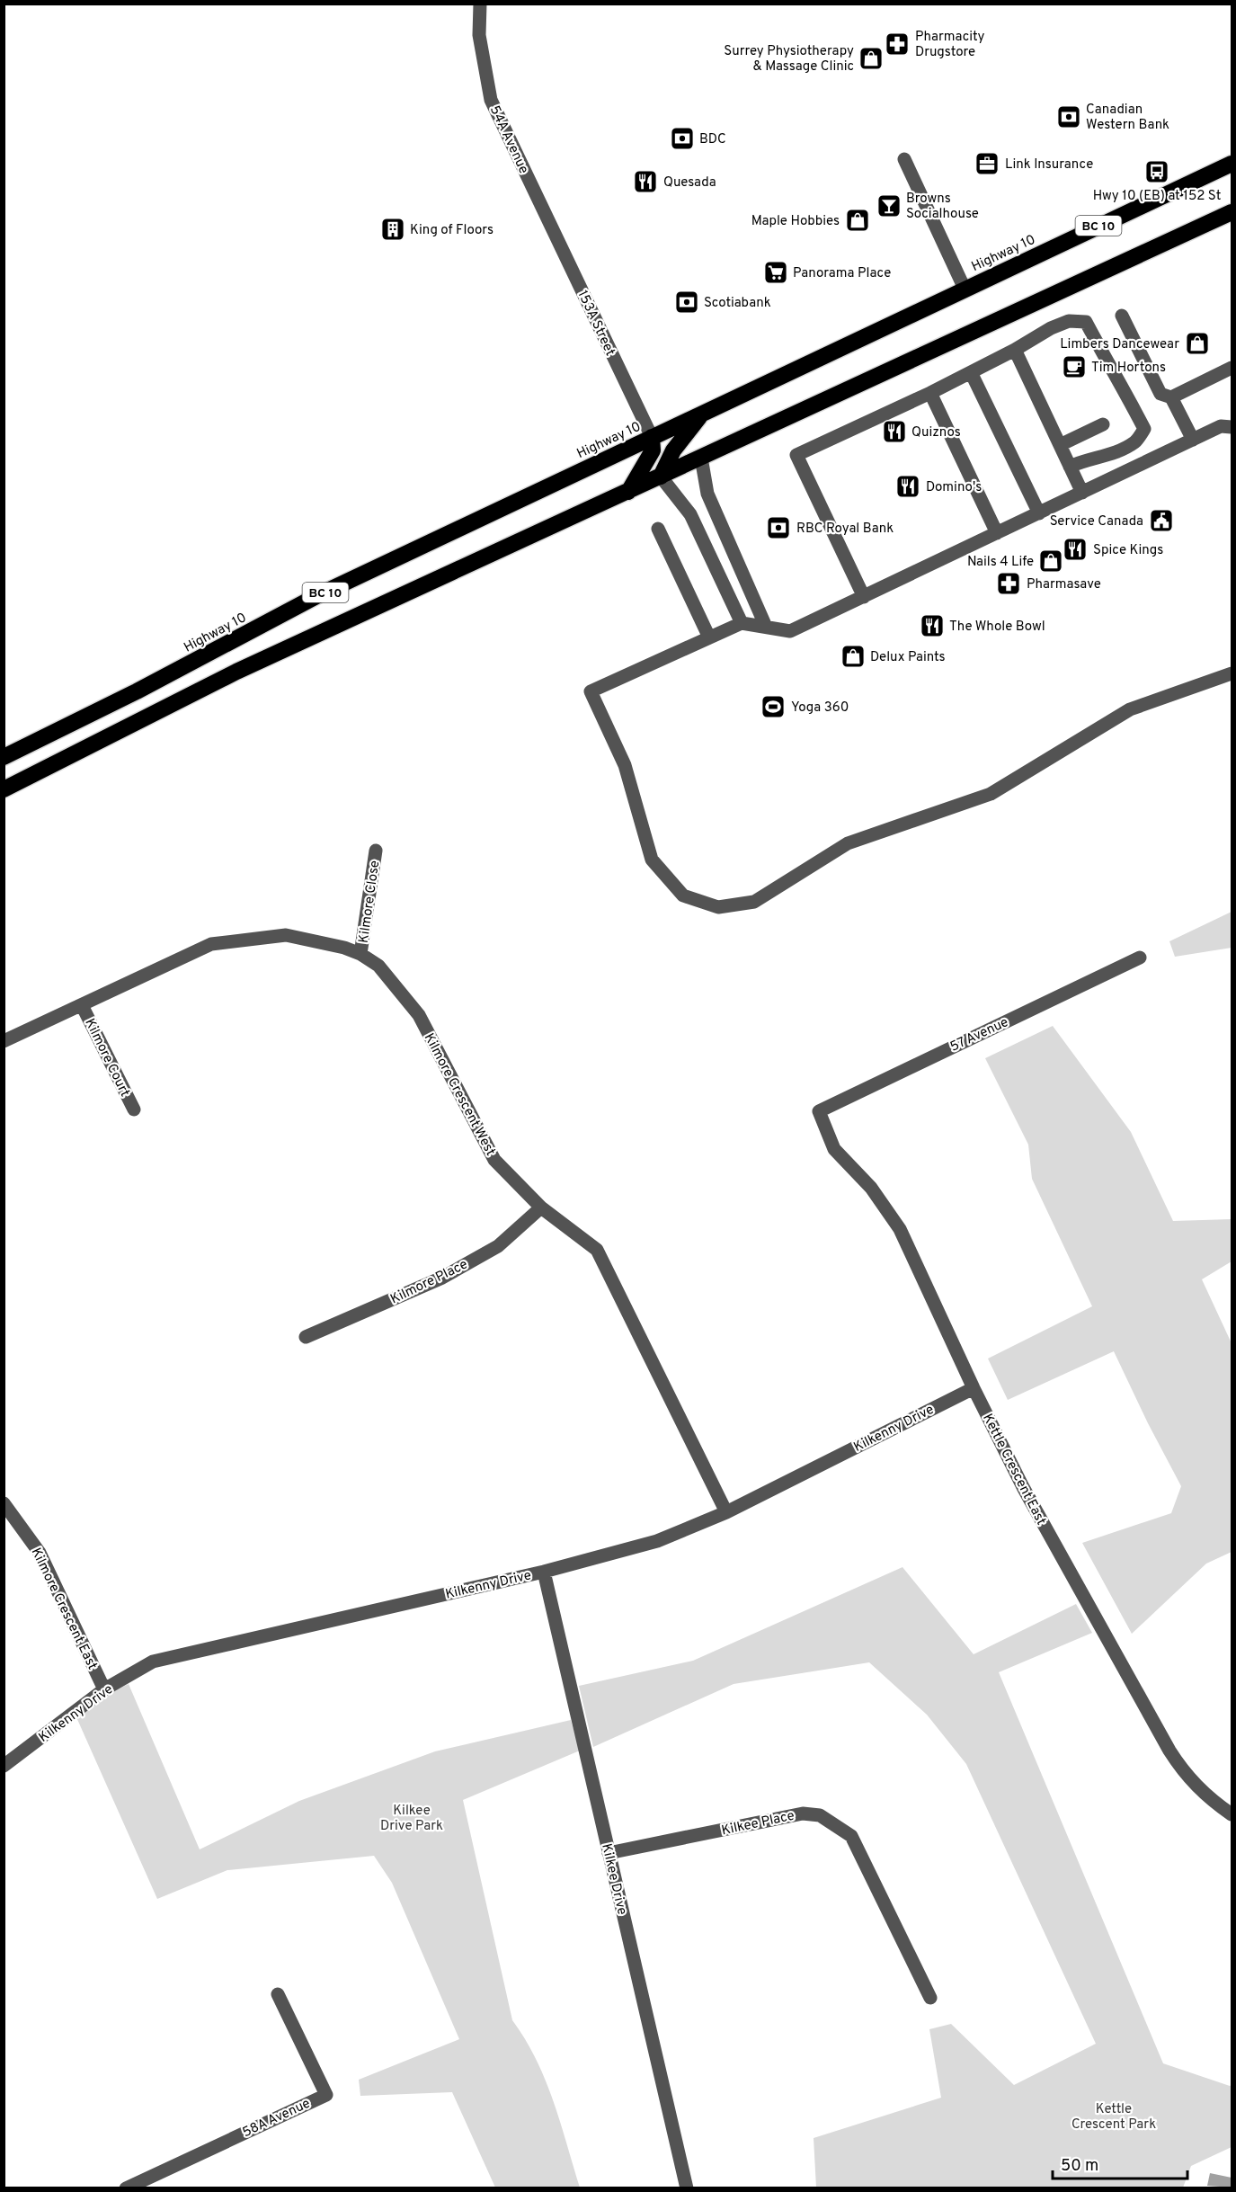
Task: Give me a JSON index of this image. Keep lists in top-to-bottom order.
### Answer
{
  "streets": {
    "highway": ["BC 10", "Highway 10"],
    "street": [
      "54A Avenue",
      "153A Street",
      "Kilmore Close",
      "57 Avenue",
      "Kilmore Court",
      "Kilmore Crescent West",
      "Kilmore Place",
      "Kilkenny Drive",
      "Kettle Crescent East",
      "Kilmore Crescent East",
      "Kilkee Place",
      "Kilkee Drive",
      "58A Avenue"
    ]
  },
  "crossings": [
    ["54A Avenue", "153A Street"],
    ["Highway 10", "153A Street"],
    ["Kilmore Close", "Kilmore Crescent West"],
    ["57 Avenue", "Kettle Crescent East"],
    ["Kilmore Court", "Kilmore Crescent West"],
    ["Kilmore Crescent West", "Kilmore Place"],
    ["Kilmore Crescent West", "Kilkenny Drive"],
    ["Kilkenny Drive", "Kettle Crescent East"],
    ["Kilkenny Drive", "Kilmore Crescent East"],
    ["Kilkenny Drive", "Kilkee Drive"],
    ["Kilkee Place", "Kilkee Drive"]
  ],
  "parks": ["Kilkee Drive Park", "Kettle Crescent Park"],
  "places": {
    "pharmacy": ["Pharmacity Drugstore", "Pharmasave"],
    "shop": [
      "Surrey Physiotherapy & Massage Clinic",
      "Maple Hobbies",
      "Limbers Dancewear",
      "Nails 4 Life",
      "Delux Paints"
    ],
    "bank": [
      "Canadian Western Bank",
      "BDC",
      "Scotiabank",
      "RBC Royal Bank"
    ],
    "office": ["Link Insurance"],
    "bus stop": ["Hwy 10 (EB) at 152 St"],
    "restaurant": [
      "Quesada",
      "Quiznos",
      "Domino's",
      "Spice Kings",
      "The Whole Bowl"
    ],
    "bar": ["Browns Socialhouse"],
    "building": ["King of Floors"],
    "supermarket": ["Panorama Place"],
    "cafe": ["Tim Hortons"],
    "public building": ["Service Canada"],
    "sports": ["Yoga 360"]
  },
  "scale_bar": "50 m"
}
